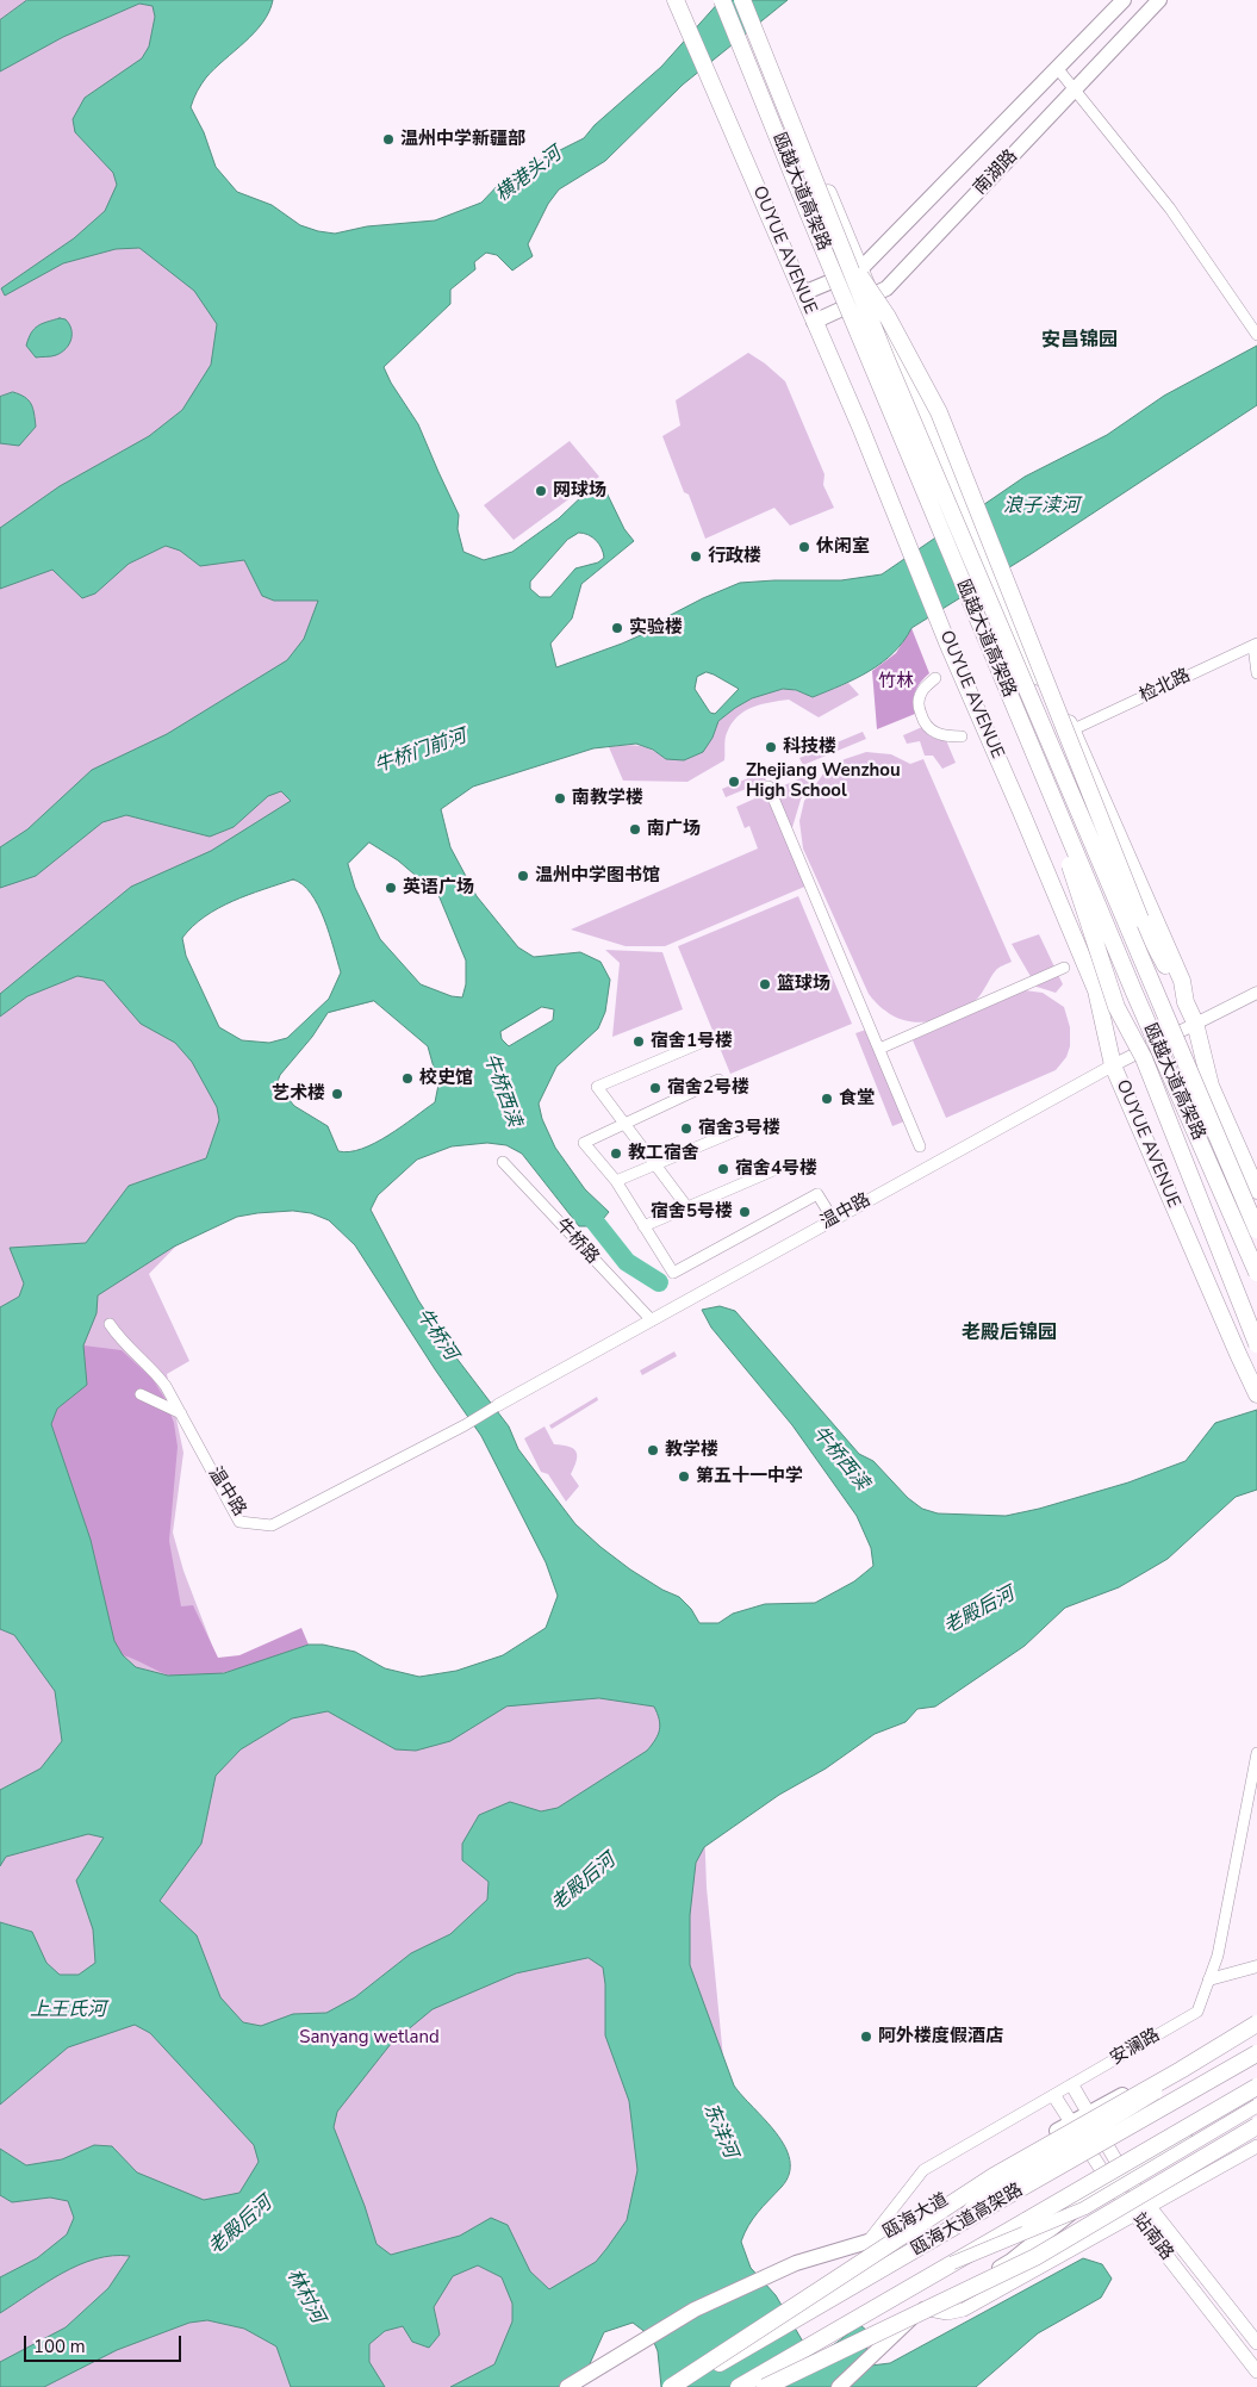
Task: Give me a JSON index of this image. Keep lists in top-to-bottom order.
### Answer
{
  "streets": {
    "highway": ["瓯越大道高架路", "OUYUE AVENUE", "瓯海大道高架路"],
    "main road": ["南湖路", "瓯海大道", "站南路"],
    "street": [
      "检北路",
      "温中路",
      "牛桥路",
      "安澜路"
    ]
  },
  "crossings": [
    ["南湖路", "OUYUE AVENUE"],
    ["OUYUE AVENUE", "温中路"],
    ["温中路", "牛桥路"],
    ["安澜路", "瓯海大道"],
    ["安澜路", "站南路"],
    ["瓯海大道", "站南路"]
  ],
  "districts": ["安昌锦园", "老殿后锦园"],
  "water": [
    "横港头河",
    "浪子渎河",
    "牛桥门前河",
    "牛桥西渎",
    "牛桥河",
    "老殿后河",
    "上王氏河",
    "东洋河",
    "林村河"
  ],
  "parks": ["竹林", "Sanyang wetland"],
  "places": [
    "温州中学新疆部",
    "网球场",
    "休闲室",
    "行政楼",
    "实验楼",
    "科技楼",
    "Zhejiang Wenzhou High School",
    "南教学楼",
    "南广场",
    "温州中学图书馆",
    "英语广场",
    "篮球场",
    "宿舍1号楼",
    "校史馆",
    "宿舍2号楼",
    "艺术楼",
    "食堂",
    "宿舍3号楼",
    "教工宿舍",
    "宿舍4号楼",
    "宿舍5号楼",
    "教学楼",
    "第五十一中学",
    "阿外楼度假酒店"
  ],
  "scale_bar": "100 m"
}
